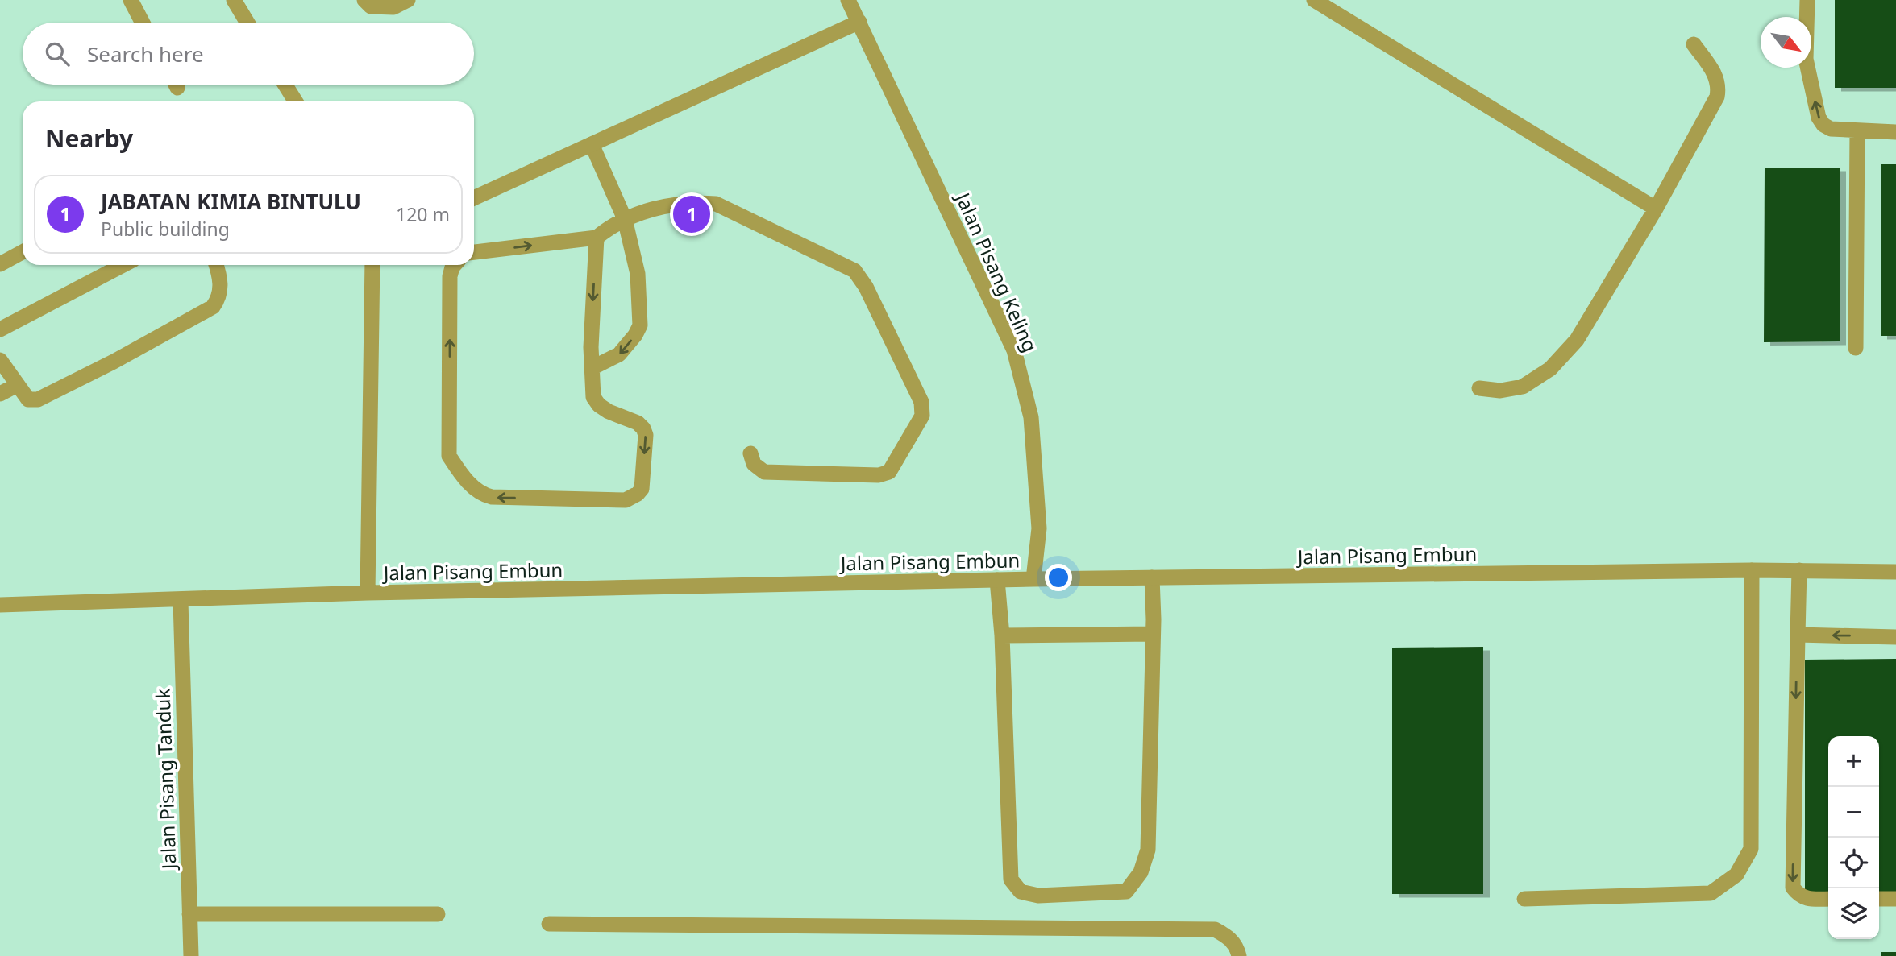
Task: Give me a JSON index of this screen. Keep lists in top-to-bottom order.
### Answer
{
  "streets": {
    "street": ["Jalan Pisang Keling", "Jalan Pisang Embun", "Jalan Pisang Tanduk"]
  },
  "crossings": [
    ["Jalan Pisang Keling", "Jalan Pisang Embun"],
    ["Jalan Pisang Embun", "Jalan Pisang Tanduk"]
  ],
  "north": "bottom right",
  "page": {
    "search": "Search here",
    "heading": "Nearby",
    "list": [
      {
        "mark": "1",
        "name": "JABATAN KIMIA BINTULU",
        "note": "Public building",
        "value": "120 m"
      }
    ],
    "pins": "1",
    "map_buttons": ["+", "−"]
  }
}
